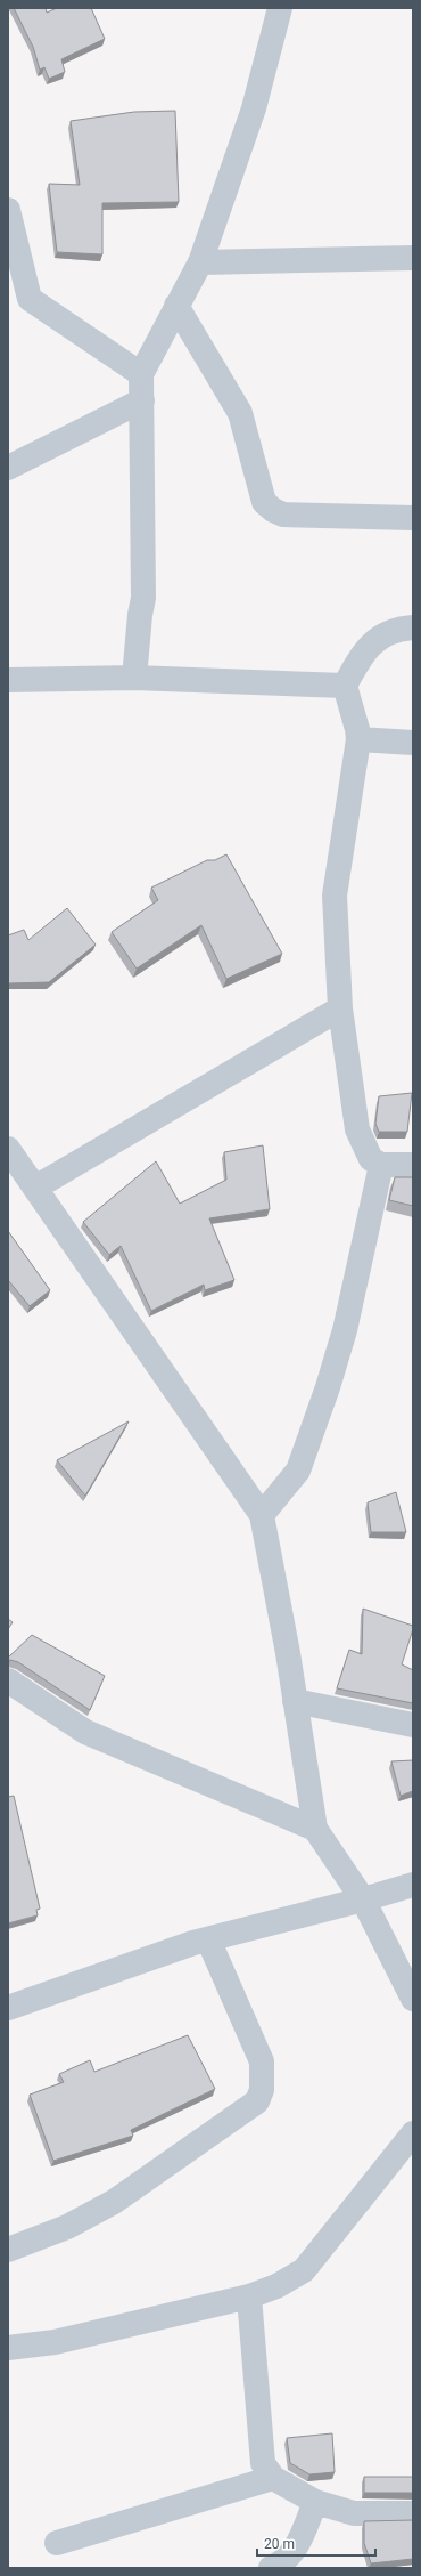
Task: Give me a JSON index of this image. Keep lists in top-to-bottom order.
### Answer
{
  "scale_bar": "20 m"
}
